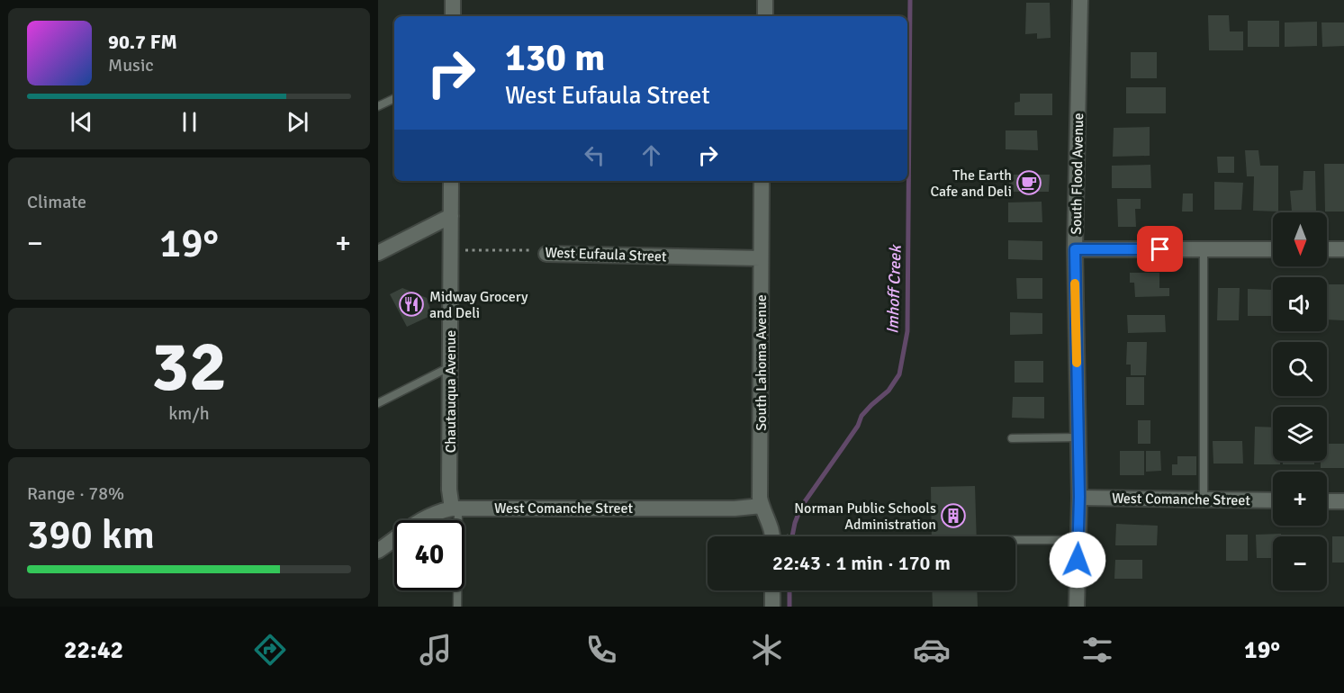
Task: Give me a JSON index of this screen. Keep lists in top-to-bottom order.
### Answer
{
  "streets": {
    "street": [
      "South Flood Avenue",
      "West Eufaula Street",
      "South Lahoma Avenue",
      "Chautauqua Avenue",
      "West Comanche Street"
    ]
  },
  "crossings": [
    ["South Flood Avenue", "West Comanche Street"],
    ["West Eufaula Street", "South Lahoma Avenue"],
    ["West Eufaula Street", "Chautauqua Avenue"],
    ["South Lahoma Avenue", "West Comanche Street"],
    ["Chautauqua Avenue", "West Comanche Street"]
  ],
  "water": ["Imhoff Creek"],
  "places": {
    "cafe": ["The Earth Cafe and Deli"],
    "restaurant": ["Midway Grocery and Deli"],
    "building": ["Norman Public Schools Administration"]
  },
  "north": "bottom",
  "page": {
    "turn": ["130 m", "West Eufaula Street"],
    "song": ["90.7 FM", "Music"],
    "tile": [
      "Climate",
      ["32", "km/h"],
      ["Range · 78%", "390 km"]
    ],
    "map_buttons": ["+", "−"],
    "heat": ["−", "19°", "+"],
    "limit": "40",
    "trip": "22:43 · 1 min · 170 m",
    "tabs": ["22:42", "19°"]
  }
}
